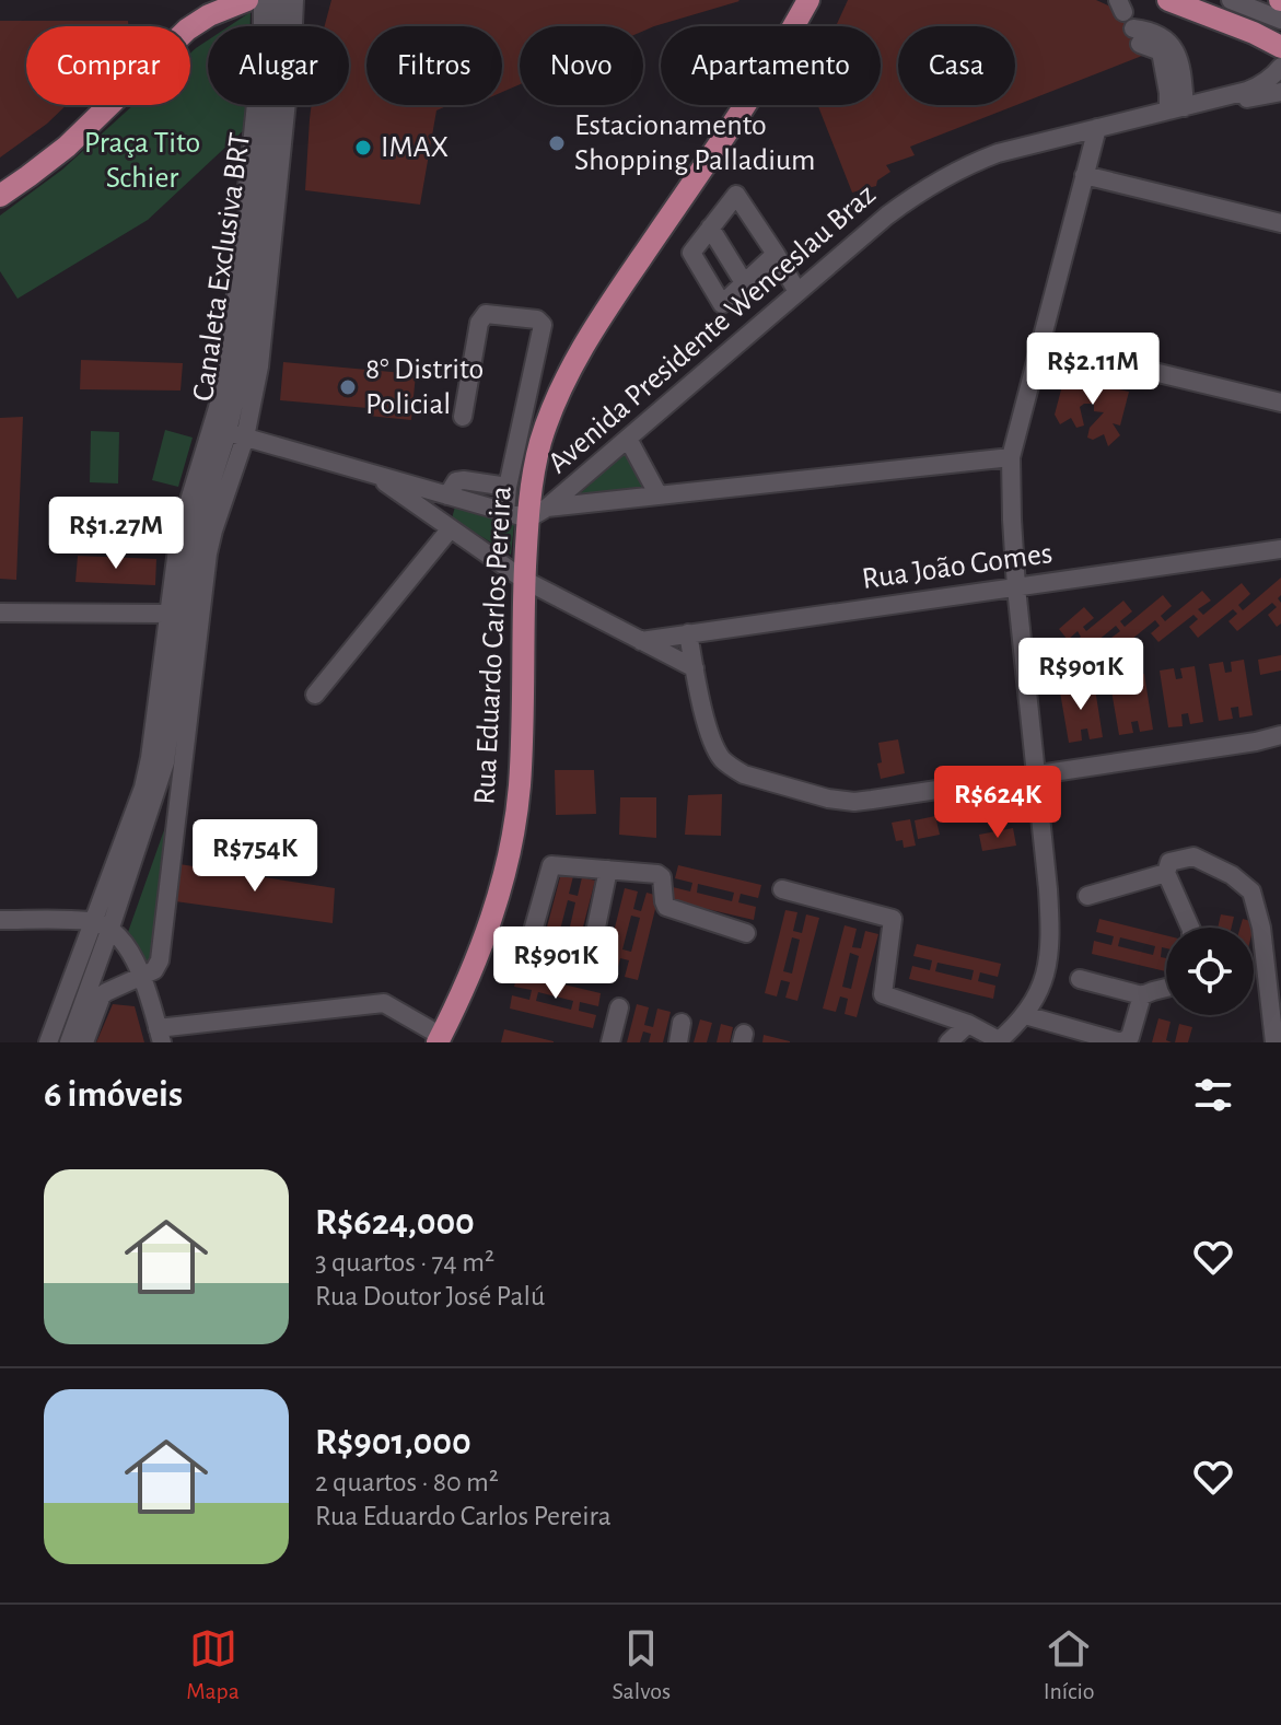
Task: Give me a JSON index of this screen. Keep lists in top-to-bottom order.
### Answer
{
  "streets": {
    "main road": ["Rua Eduardo Carlos Pereira"],
    "street": ["Canaleta Exclusiva BRT", "Avenida Presidente Wenceslau Braz", "Rua João Gomes"]
  },
  "crossings": [
    ["Avenida Presidente Wenceslau Braz", "Rua Eduardo Carlos Pereira"]
  ],
  "parks": ["Praça Tito Schier"],
  "places": ["Estacionamento Shopping Palladium", "IMAX", "8° Distrito Policial"],
  "page": {
    "chip": [
      "Comprar",
      "Alugar",
      "Filtros",
      "Novo",
      "Apartamento",
      "Casa"
    ],
    "price": [
      "R$2.11M",
      "R$1.27M",
      "R$901K",
      "R$624K",
      "R$754K",
      "R$901K"
    ],
    "heading": "6 imóveis",
    "list": [
      {
        "name": "R$624,000",
        "note": "3 quartos · 74 m² · Rua Doutor José Palú"
      },
      {
        "name": "R$901,000",
        "note": "2 quartos · 80 m² · Rua Eduardo Carlos Pereira"
      }
    ],
    "tabs": ["Mapa", "Salvos", "Início"]
  }
}
